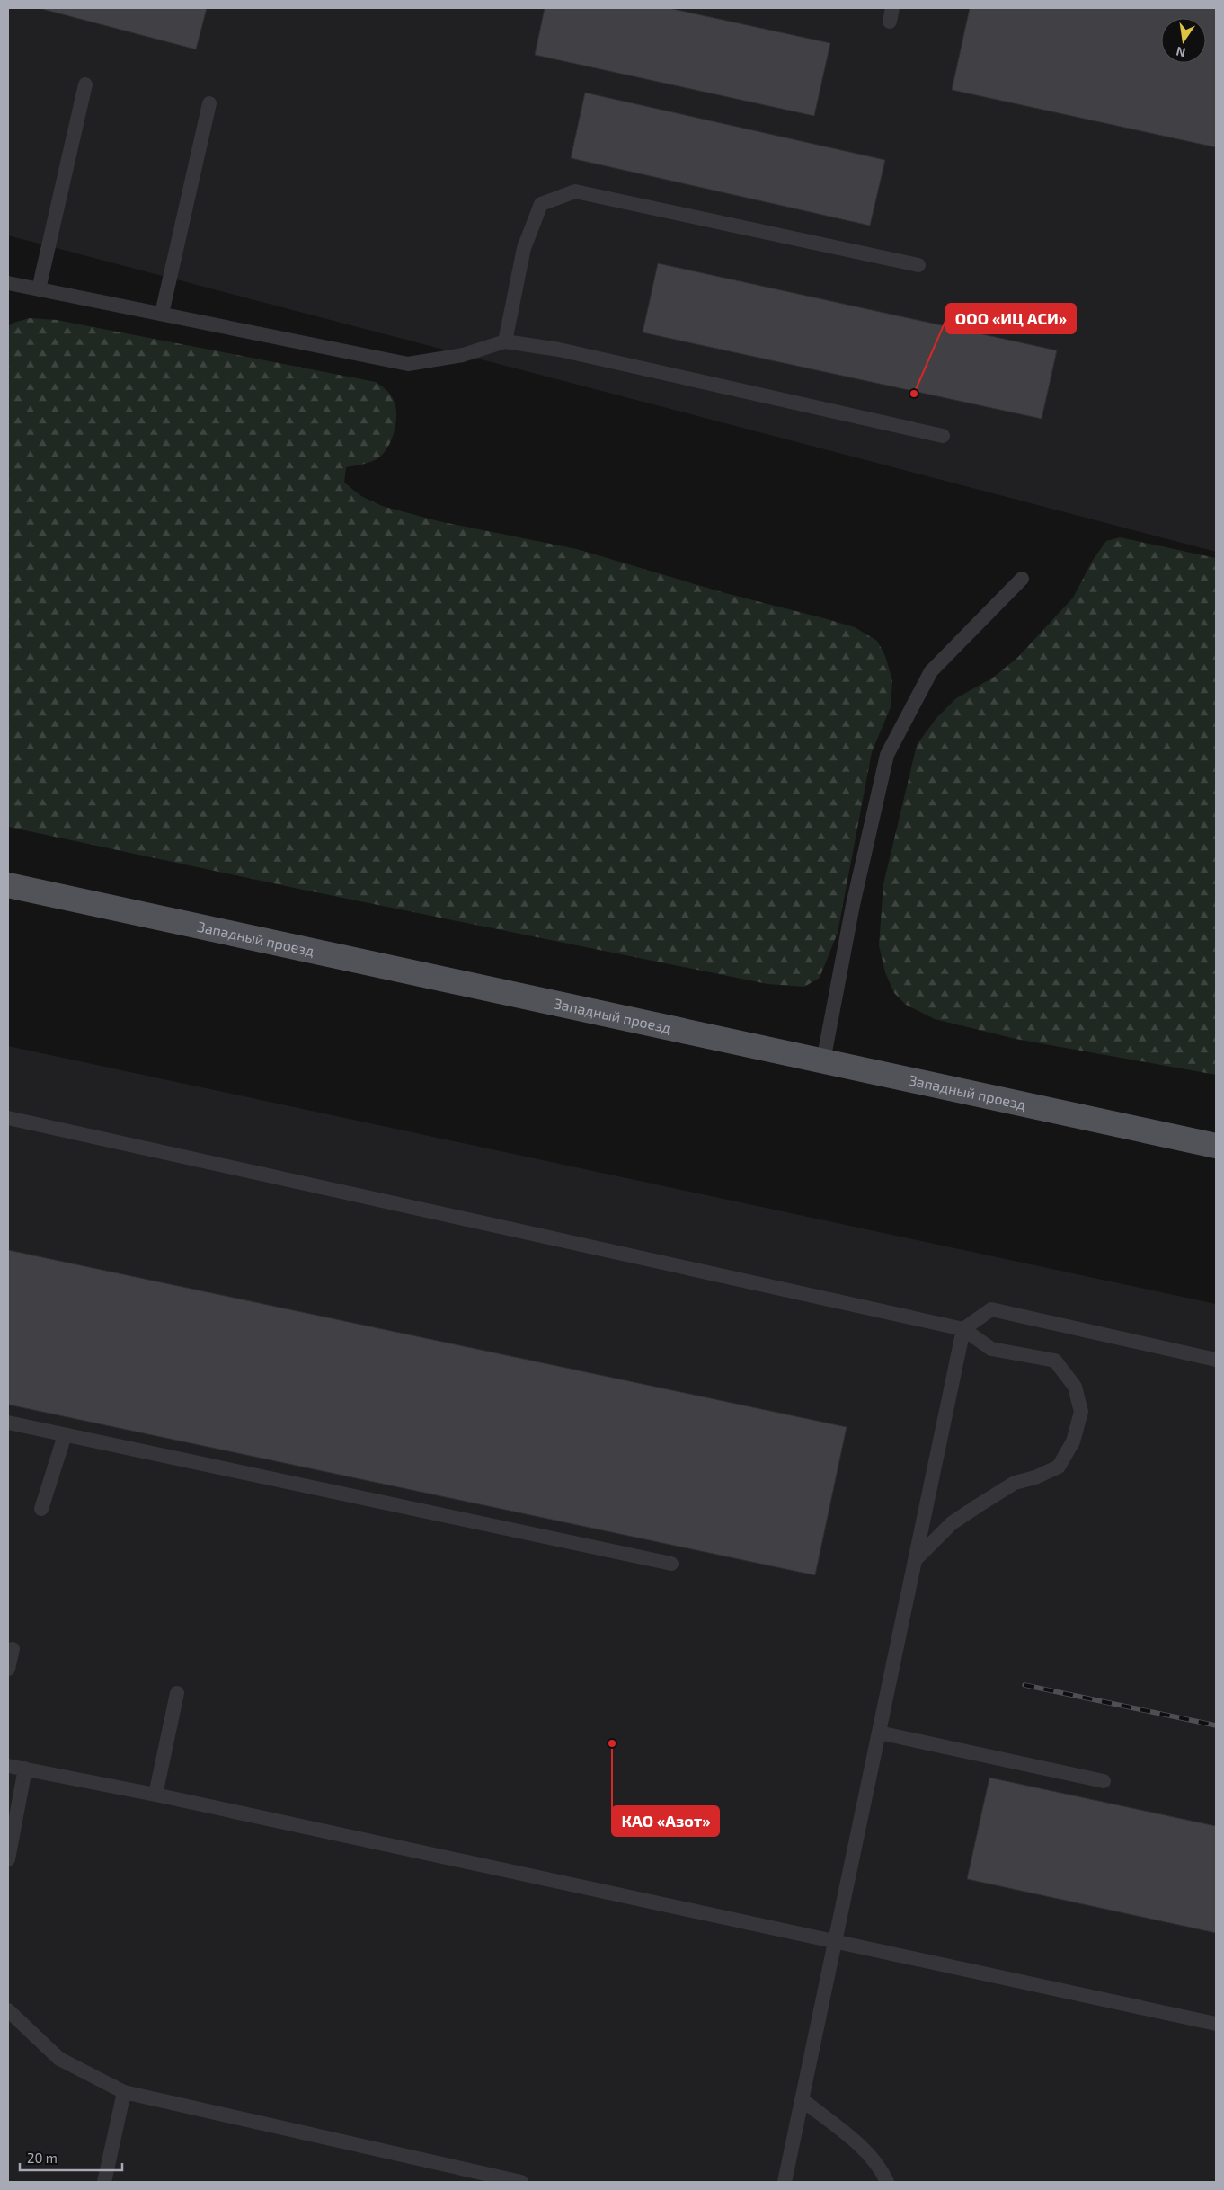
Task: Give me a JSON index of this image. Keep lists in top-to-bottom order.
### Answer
{
  "streets": {
    "main road": ["Западный проезд"]
  },
  "places": ["ООО «ИЦ АСИ»", "КАО «Азот»"],
  "scale_bar": "20 m",
  "north": "bottom"
}
